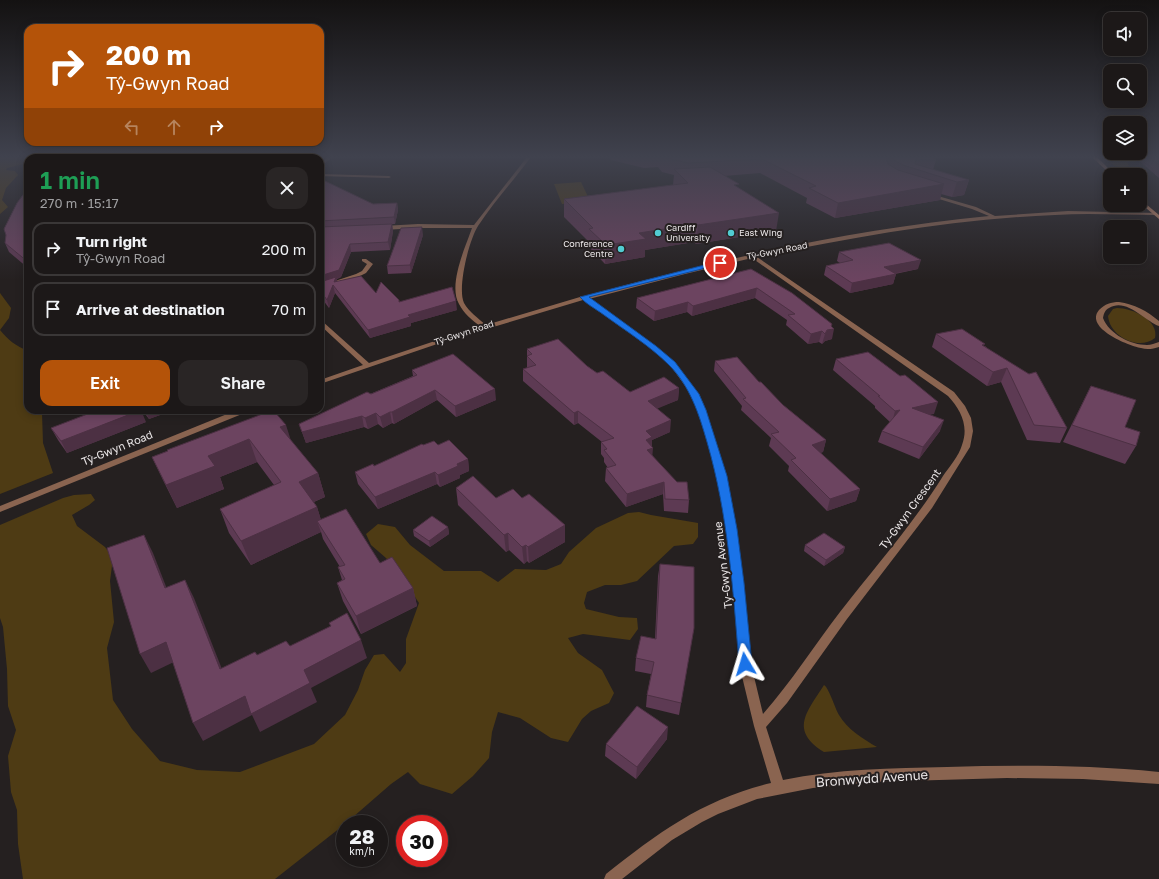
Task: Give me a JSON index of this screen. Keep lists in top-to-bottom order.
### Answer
{
  "streets": {
    "street": [
      "Tŷ-Gwyn Road",
      "Ty-Gwyn Crescent",
      "Ty-Gwyn Avenue",
      "Bronwydd Avenue"
    ]
  },
  "crossings": [
    ["Tŷ-Gwyn Road", "Ty-Gwyn Crescent"],
    ["Tŷ-Gwyn Road", "Ty-Gwyn Avenue"],
    ["Ty-Gwyn Crescent", "Ty-Gwyn Avenue"],
    ["Ty-Gwyn Avenue", "Bronwydd Avenue"]
  ],
  "places": ["Cardiff University", "East Wing", "Conference Centre"],
  "page": {
    "map_buttons": ["+", "−"],
    "turn": ["200 m", "Tŷ-Gwyn Road"],
    "heading": ["1 min", "270 m · 15:17"],
    "list": [
      {
        "name": "Turn right",
        "note": "Tŷ-Gwyn Road",
        "value": "200 m"
      },
      {
        "name": "Arrive at destination",
        "value": "70 m"
      }
    ],
    "buttons": ["Exit", "Share"],
    "speed": "28 km/h",
    "limit": "30"
  }
}
